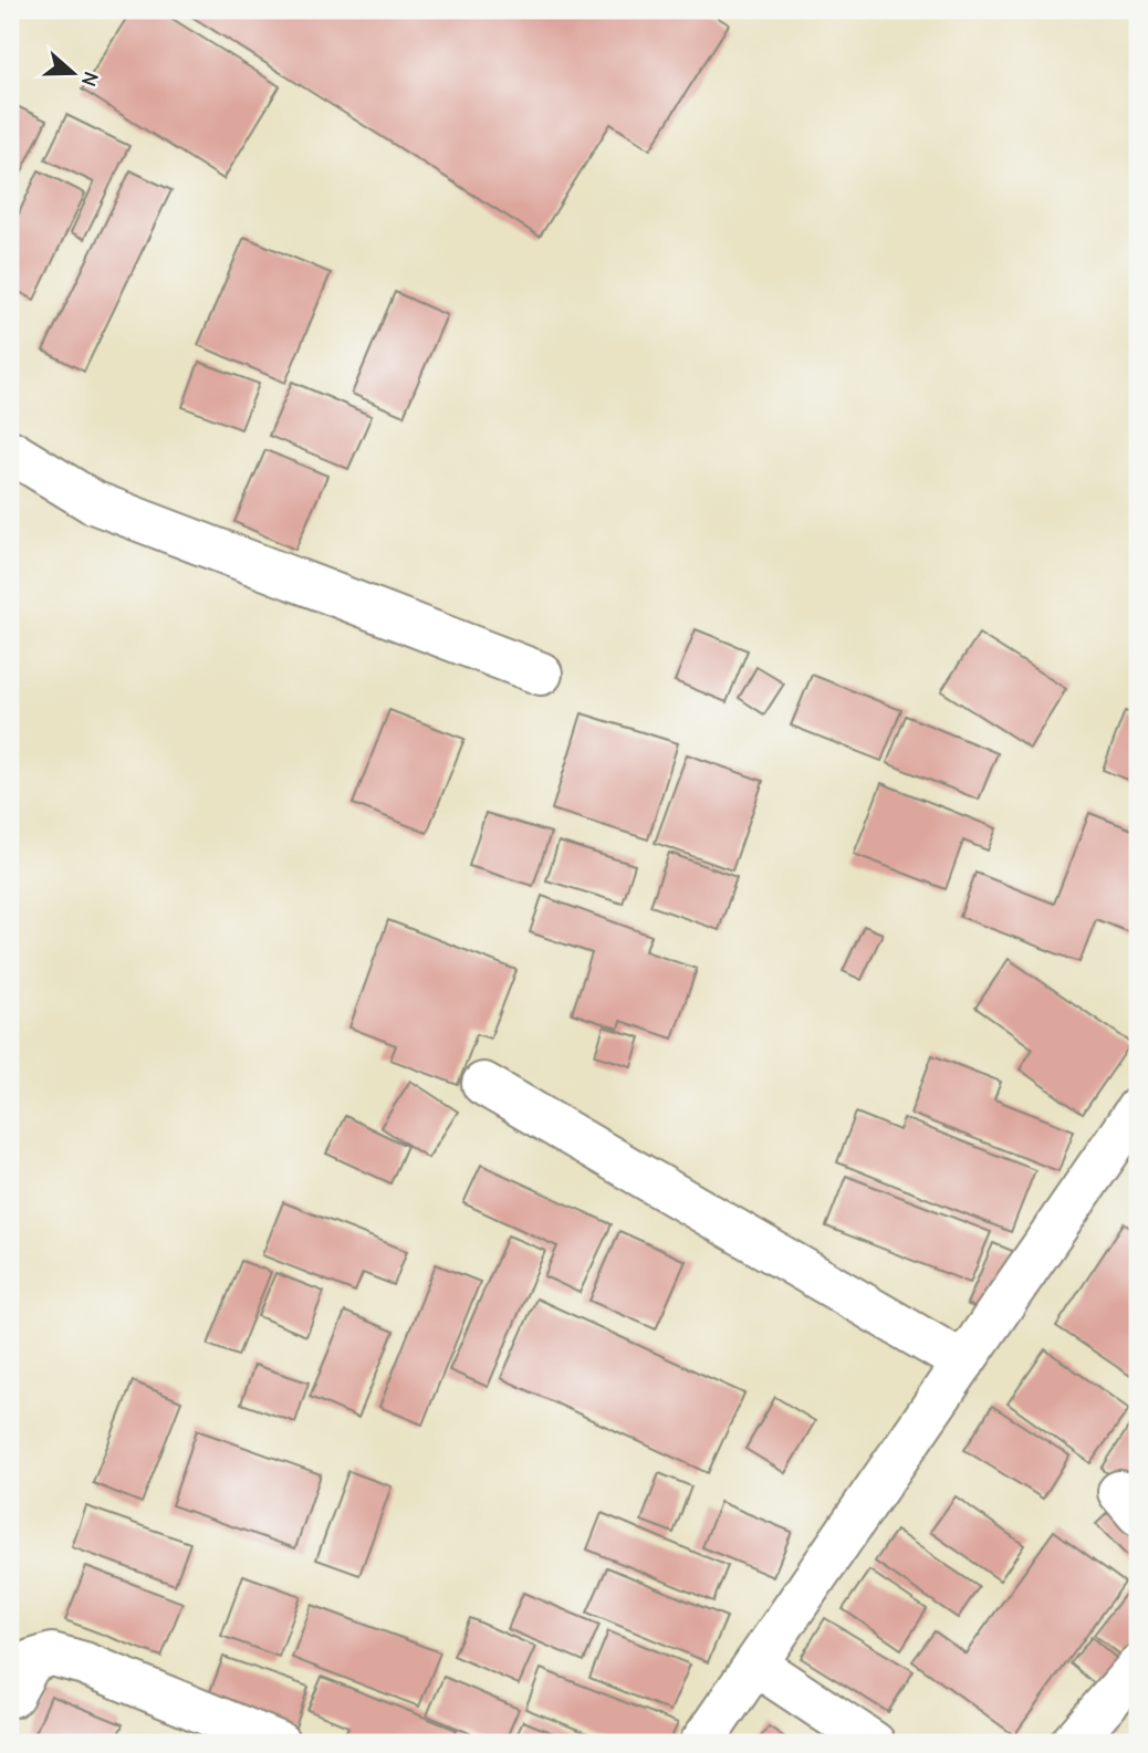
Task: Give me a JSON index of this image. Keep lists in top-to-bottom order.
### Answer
{
  "north": "right"
}
